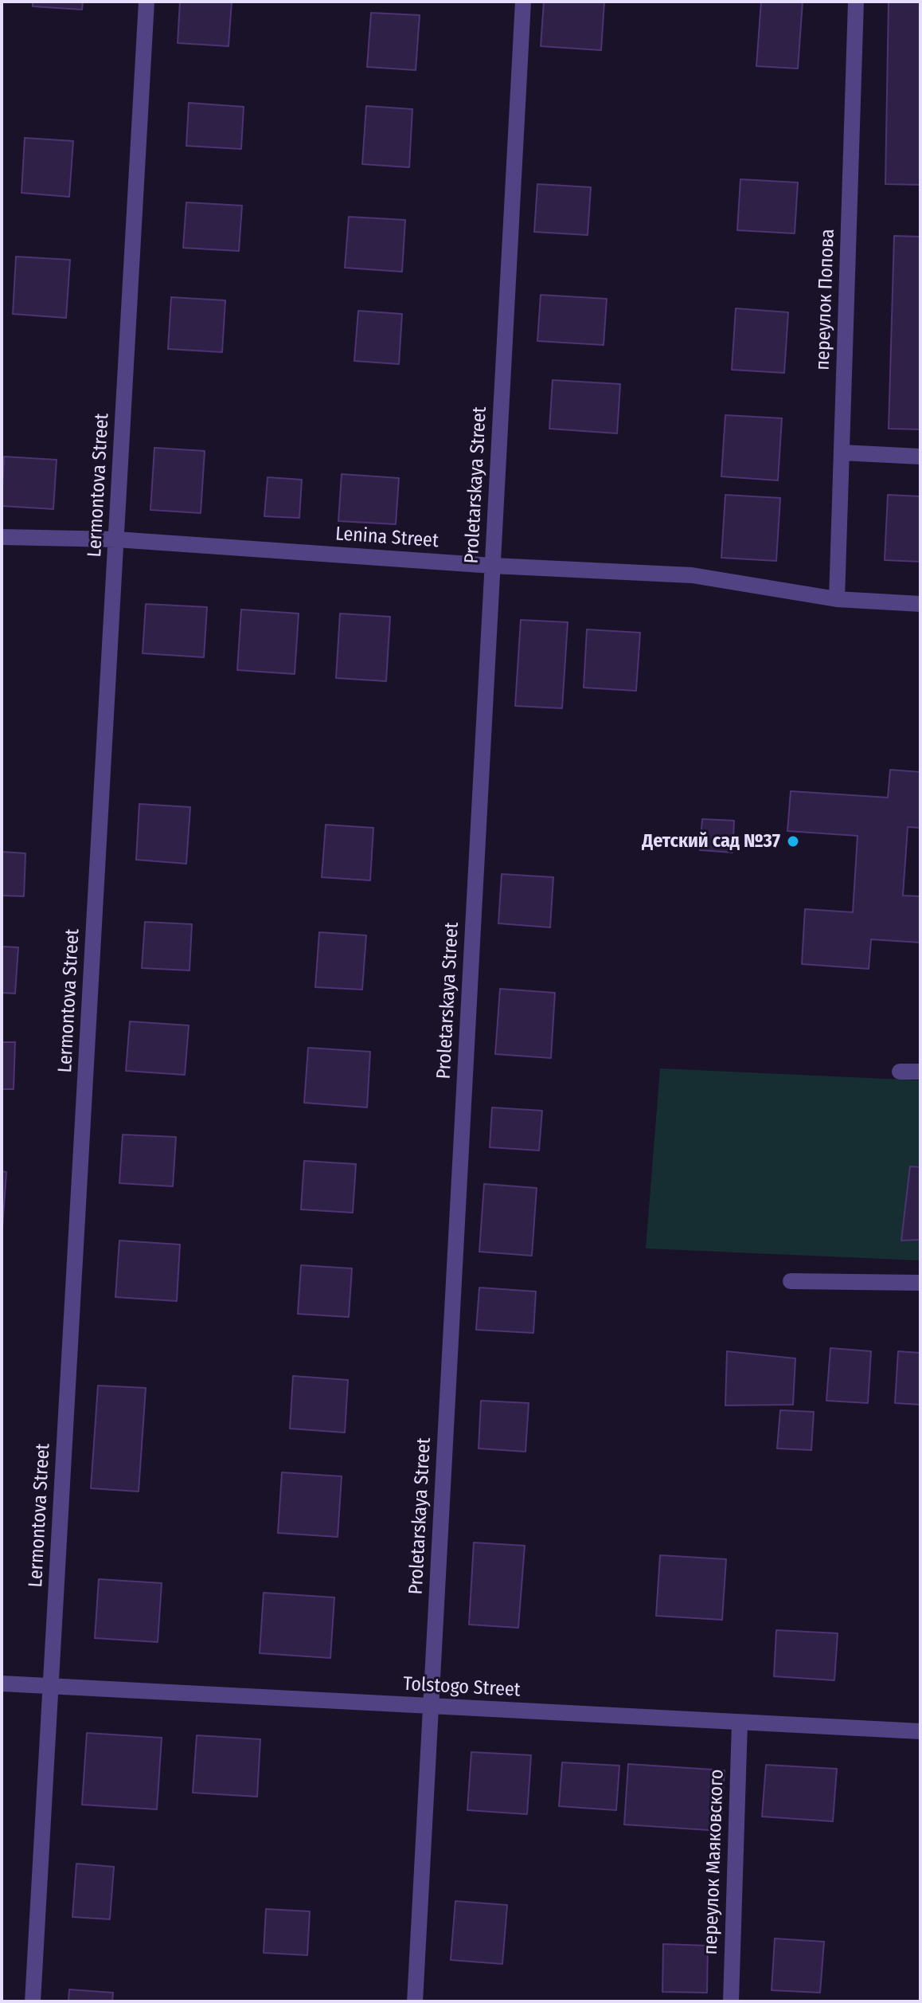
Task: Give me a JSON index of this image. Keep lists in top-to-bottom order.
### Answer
{
  "streets": {
    "street": [
      "переулок Попова",
      "Lermontova Street",
      "Proletarskaya Street",
      "Lenina Street",
      "Tolstogo Street",
      "переулок Маяковского"
    ]
  },
  "crossings": [
    ["переулок Попова", "Lenina Street"],
    ["Lermontova Street", "Lenina Street"],
    ["Lermontova Street", "Tolstogo Street"],
    ["Proletarskaya Street", "Lenina Street"],
    ["Proletarskaya Street", "Tolstogo Street"],
    ["Tolstogo Street", "переулок Маяковского"]
  ],
  "places": ["Детский сад №37"]
}
